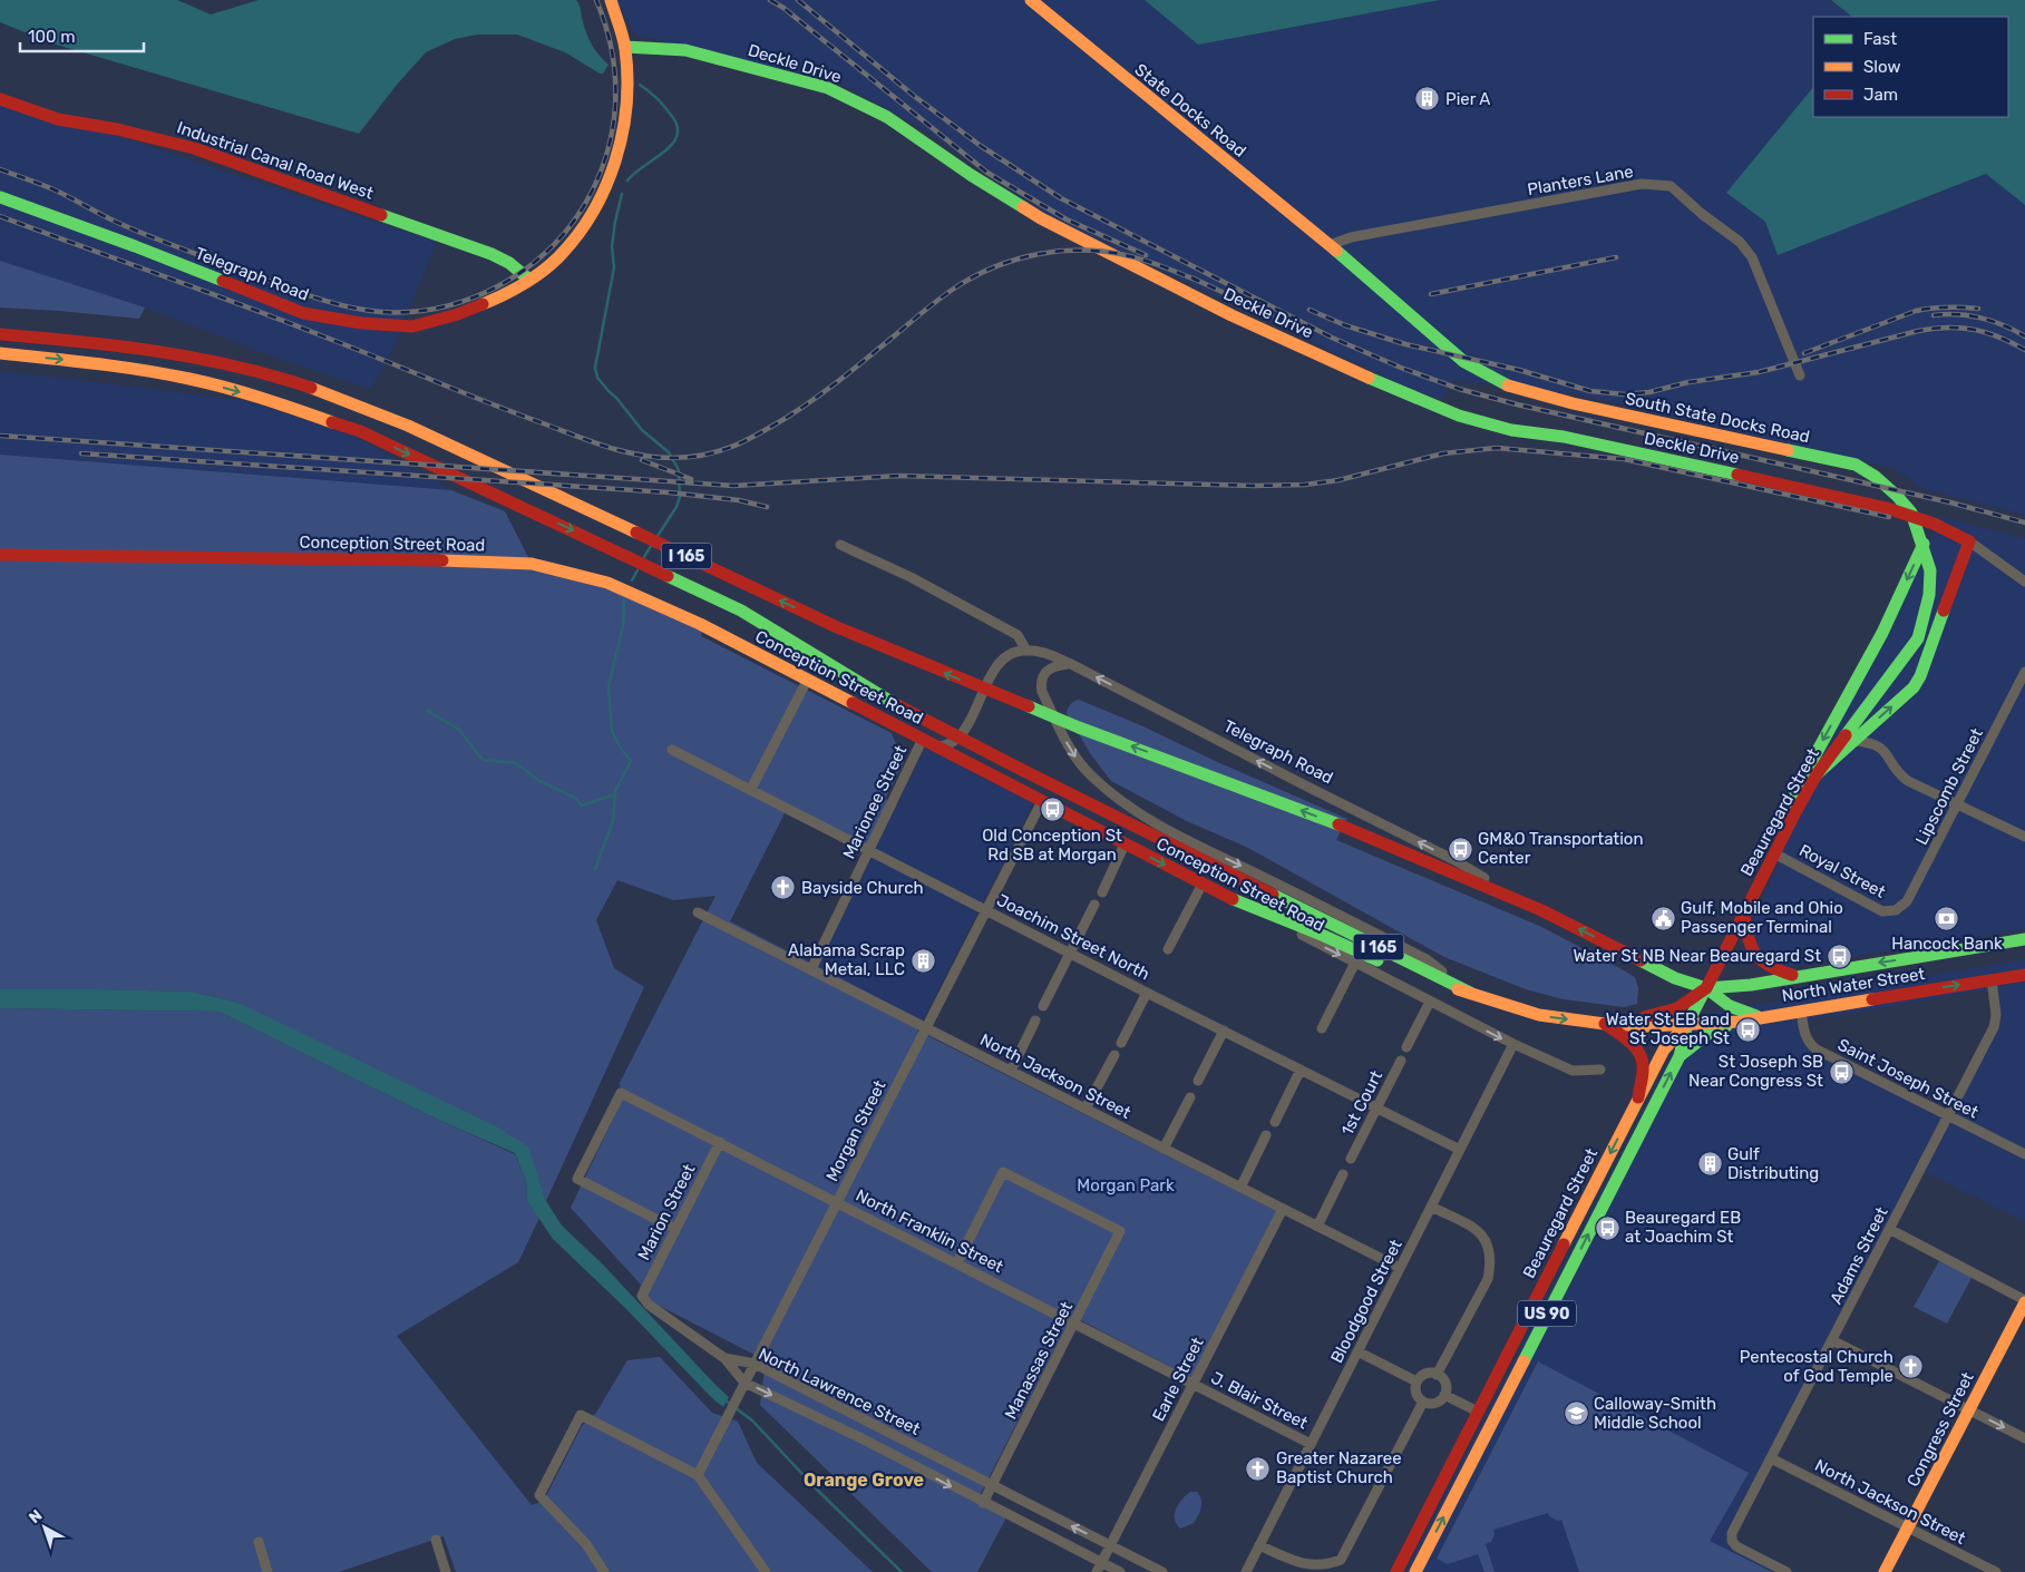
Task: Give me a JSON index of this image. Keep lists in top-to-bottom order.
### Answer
{
  "streets": {
    "main road": [
      "Deckle Drive",
      "State Docks Road",
      "Industrial Canal Road West",
      "Telegraph Road",
      "South State Docks Road",
      "Conception Street Road",
      "I 165",
      "Beauregard Street",
      "North Water Street",
      "US 90",
      "Congress Street"
    ],
    "street": [
      "Planters Lane",
      "Lipscomb Street",
      "Marionee Street",
      "Royal Street",
      "Joachim Street North",
      "North Jackson Street",
      "Saint Joseph Street",
      "1st Court",
      "Morgan Street",
      "Marion Street",
      "North Franklin Street",
      "Adams Street",
      "Bloodgood Street",
      "Manassas Street",
      "Earle Street",
      "North Lawrence Street",
      "J. Blair Street"
    ]
  },
  "crossings": [
    ["Deckle Drive", "Telegraph Road"],
    ["State Docks Road", "Planters Lane"],
    ["State Docks Road", "South State Docks Road"],
    ["Industrial Canal Road West", "Telegraph Road"],
    ["Planters Lane", "South State Docks Road"],
    ["Telegraph Road", "I 165"],
    ["Telegraph Road", "Beauregard Street"],
    ["Telegraph Road", "North Water Street"],
    ["South State Docks Road", "Beauregard Street"],
    ["Conception Street Road", "Marionee Street"],
    ["Conception Street Road", "Morgan Street"],
    ["Conception Street Road", "Bloodgood Street"],
    ["I 165", "US 90"],
    ["Lipscomb Street", "Royal Street"],
    ["Marionee Street", "Joachim Street North"],
    ["Marionee Street", "North Jackson Street"],
    ["Beauregard Street", "Royal Street"],
    ["Beauregard Street", "North Water Street"],
    ["Beauregard Street", "US 90"],
    ["Joachim Street North", "1st Court"],
    ["Joachim Street North", "Morgan Street"],
    ["Joachim Street North", "Bloodgood Street"],
    ["North Water Street", "Saint Joseph Street"],
    ["North Water Street", "Adams Street"],
    ["North Water Street", "US 90"],
    ["North Jackson Street", "Morgan Street"],
    ["North Jackson Street", "Adams Street"],
    ["North Jackson Street", "Bloodgood Street"],
    ["North Jackson Street", "Earle Street"],
    ["North Jackson Street", "Congress Street"],
    ["Saint Joseph Street", "Adams Street"],
    ["Morgan Street", "North Franklin Street"],
    ["Morgan Street", "North Lawrence Street"],
    ["Marion Street", "North Franklin Street"],
    ["Marion Street", "North Lawrence Street"],
    ["North Franklin Street", "Manassas Street"],
    ["North Franklin Street", "Earle Street"],
    ["North Franklin Street", "J. Blair Street"],
    ["Bloodgood Street", "J. Blair Street"],
    ["Manassas Street", "North Lawrence Street"],
    ["Earle Street", "North Lawrence Street"],
    ["Earle Street", "J. Blair Street"]
  ],
  "districts": ["Orange Grove"],
  "parks": ["Morgan Park"],
  "places": {
    "building": ["Pier A", "Alabama Scrap Metal, LLC", "Gulf Distributing"],
    "bus stop": [
      "Old Conception St Rd SB at Morgan",
      "GM&O Transportation Center",
      "Water St NB Near Beauregard St",
      "Water St EB and St Joseph St",
      "St Joseph SB Near Congress St",
      "Beauregard EB at Joachim St"
    ],
    "church": ["Bayside Church", "Pentecostal Church of God Temple", "Greater Nazaree Baptist Church"],
    "public building": ["Gulf, Mobile and Ohio Passenger Terminal"],
    "bank": ["Hancock Bank"],
    "school or university": ["Calloway-Smith Middle School"]
  },
  "legend": ["Fast", "Slow", "Jam"],
  "scale_bar": "100 m",
  "north": "top left"
}
